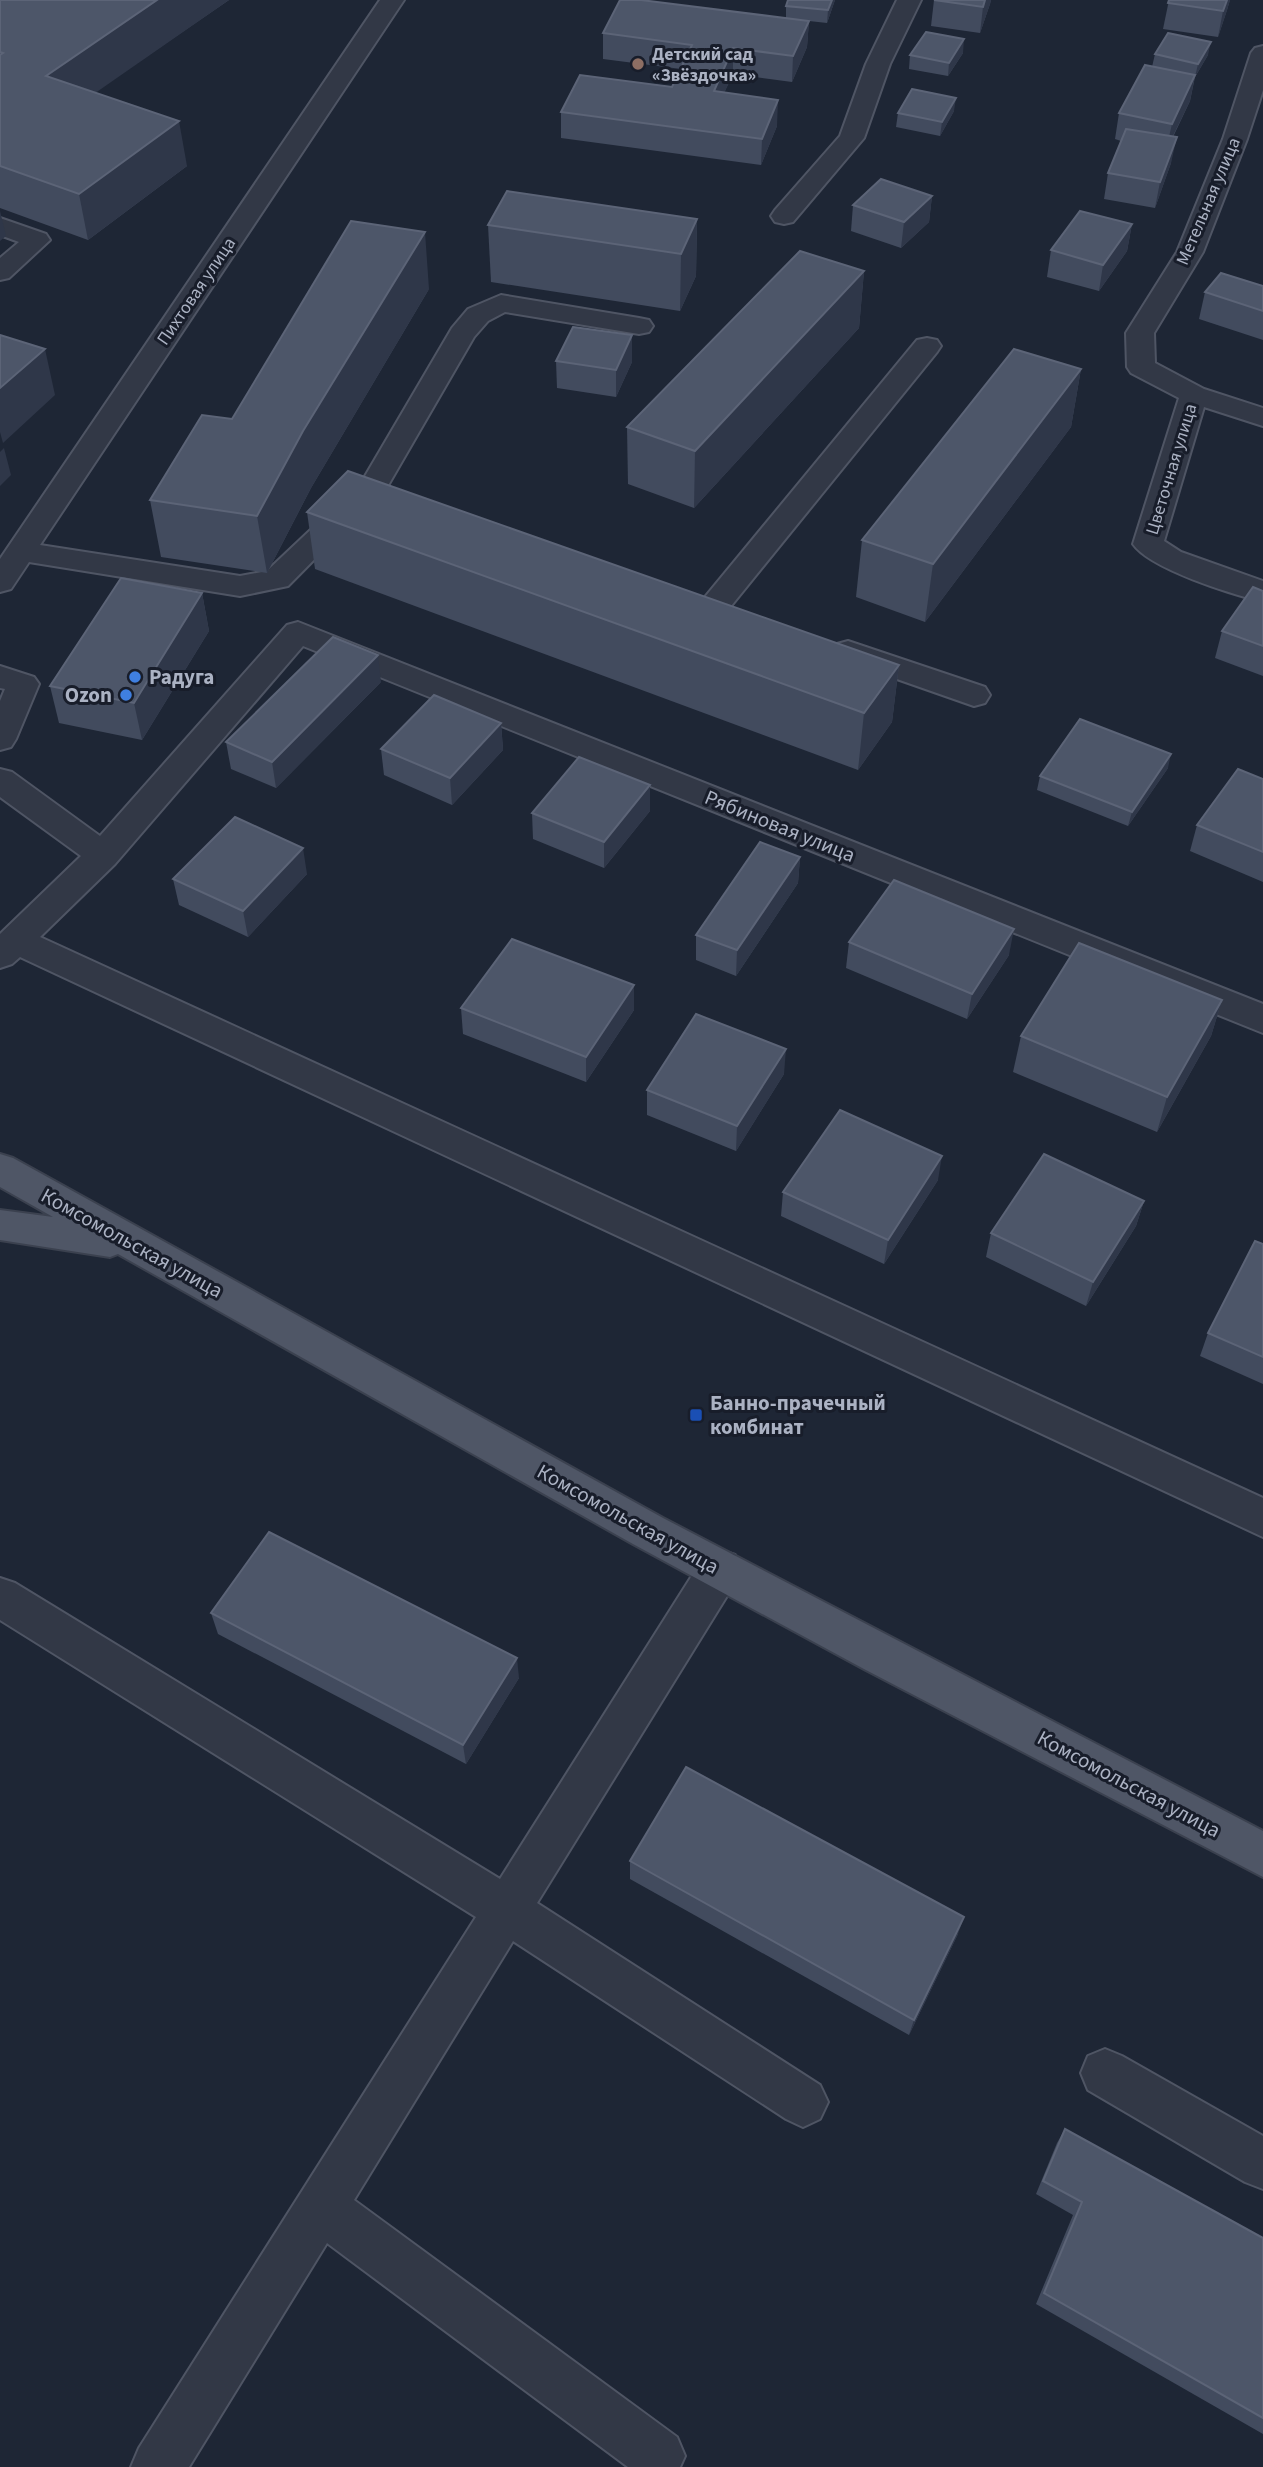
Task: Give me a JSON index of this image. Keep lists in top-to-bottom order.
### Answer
{
  "streets": {
    "main road": ["Комсомольская улица"],
    "street": [
      "Метельная улица",
      "Пихтовая улица",
      "Цветочная улица",
      "Рябиновая улица"
    ]
  },
  "crossings": [
    ["Метельная улица", "Цветочная улица"]
  ],
  "places": {
    "other": ["Детский сад «Звёздочка»", "Радуга", "Ozon"],
    "transit": ["Банно-прачечный комбинат"]
  }
}
